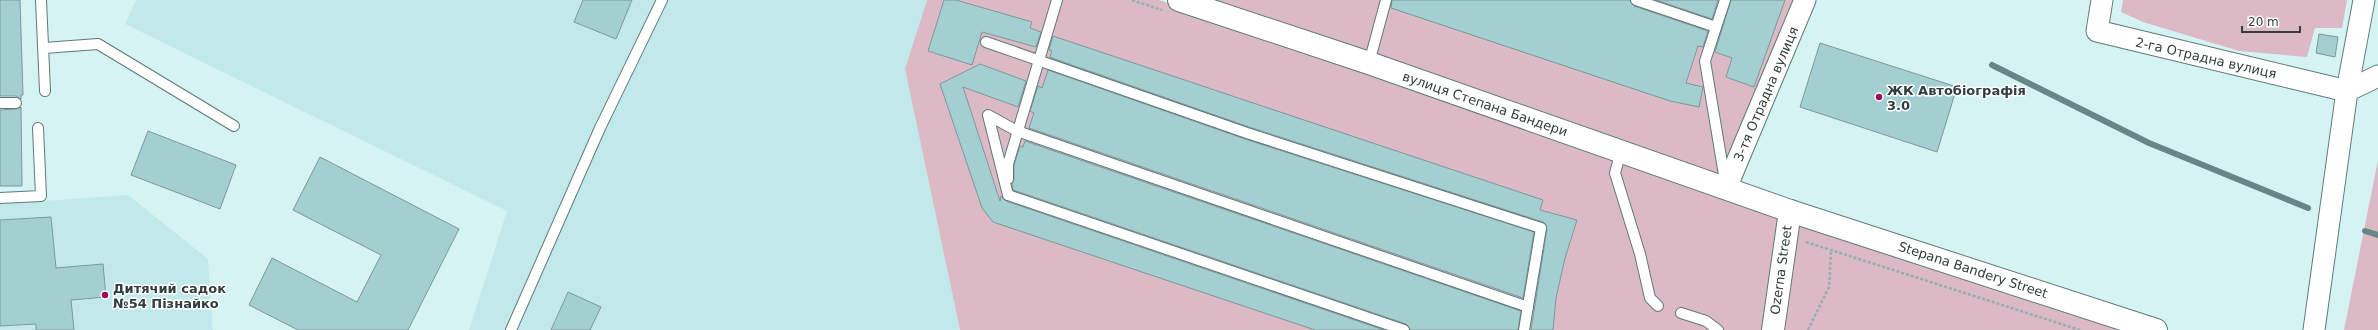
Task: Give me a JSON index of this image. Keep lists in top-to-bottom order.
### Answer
{
  "streets": {
    "main road": ["вулиця Степана Бандери", "Ozerna Street", "Stepana Bandery Street"],
    "street": ["2-га Отрадна вулиця", "3-тя Отрадна вулиця"]
  },
  "crossings": [
    ["3-тя Отрадна вулиця", "вулиця Степана Бандери"],
    ["вулиця Степана Бандери", "Ozerna Street"],
    ["вулиця Степана Бандери", "Stepana Bandery Street"],
    ["Ozerna Street", "Stepana Bandery Street"]
  ],
  "places": ["ЖК Автобіографія 3.0", "Дитячий садок №54 Пізнайко"],
  "scale_bar": "20 m"
}
